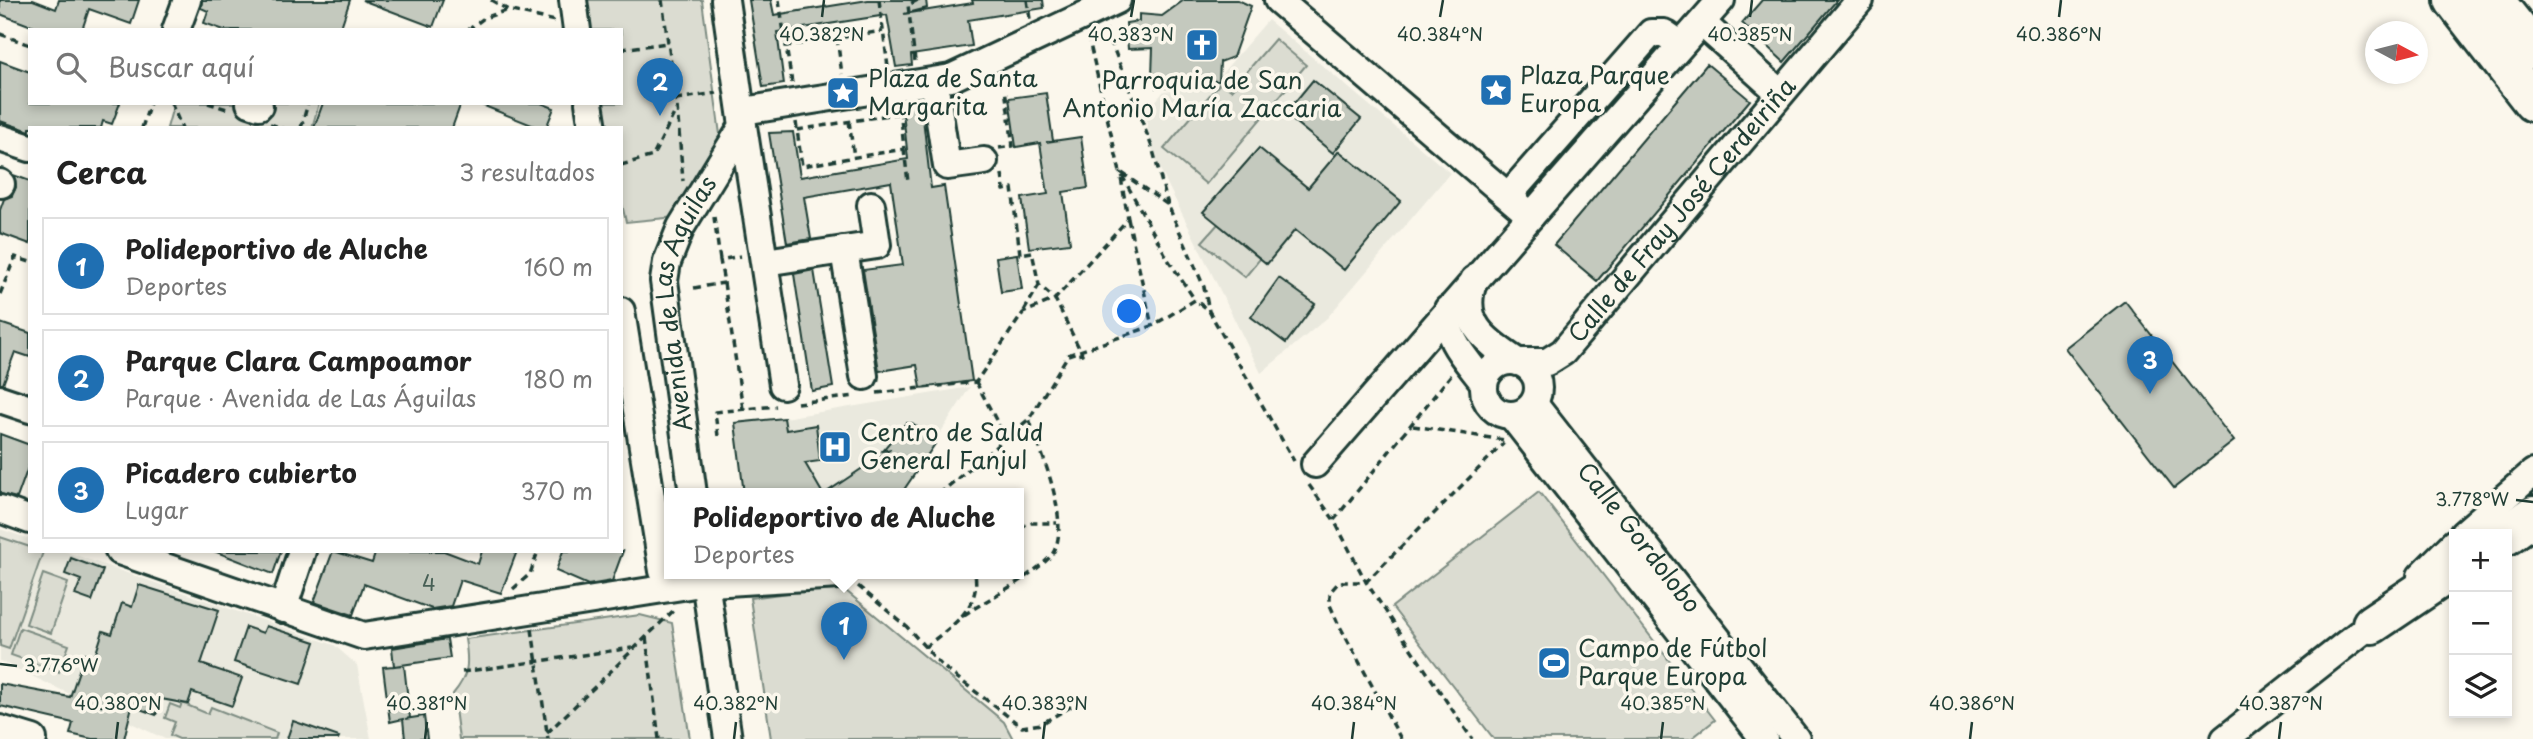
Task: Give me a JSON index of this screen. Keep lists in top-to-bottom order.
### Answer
{
  "streets": {
    "street": ["Calle de Fray José Cerdeiriña", "Avenida de Las Águilas", "Calle Gordolobo"]
  },
  "crossings": [
    ["Calle de Fray José Cerdeiriña", "Calle Gordolobo"]
  ],
  "places": {
    "church": ["Parroquia de San Antonio María Zaccaria"],
    "place": ["Plaza Parque Europa", "Plaza de Santa Margarita"],
    "hospital": ["Centro de Salud General Fanjul"],
    "sports": ["Campo de Fútbol Parque Europa"]
  },
  "house_numbers": ["4"],
  "north": "right",
  "page": {
    "search": "Buscar aquí",
    "pins": ["2", "3", "1"],
    "heading": ["Cerca", "3 resultados"],
    "list": [
      {
        "mark": "1",
        "name": "Polideportivo de Aluche",
        "note": "Deportes",
        "value": "160 m"
      },
      {
        "mark": "2",
        "name": "Parque Clara Campoamor",
        "note": "Parque · Avenida de Las Águilas",
        "value": "180 m"
      },
      {
        "mark": "3",
        "name": "Picadero cubierto",
        "note": "Lugar",
        "value": "370 m"
      }
    ],
    "popup": ["Polideportivo de Aluche", "Deportes"],
    "map_buttons": ["+", "−"]
  },
  "coordinates": [
    "40.382°N",
    "40.383°N",
    "40.384°N",
    "40.385°N",
    "40.386°N",
    "3.778°W",
    "3.776°W",
    "40.380°N",
    "40.381°N",
    "40.387°N"
  ]
}
